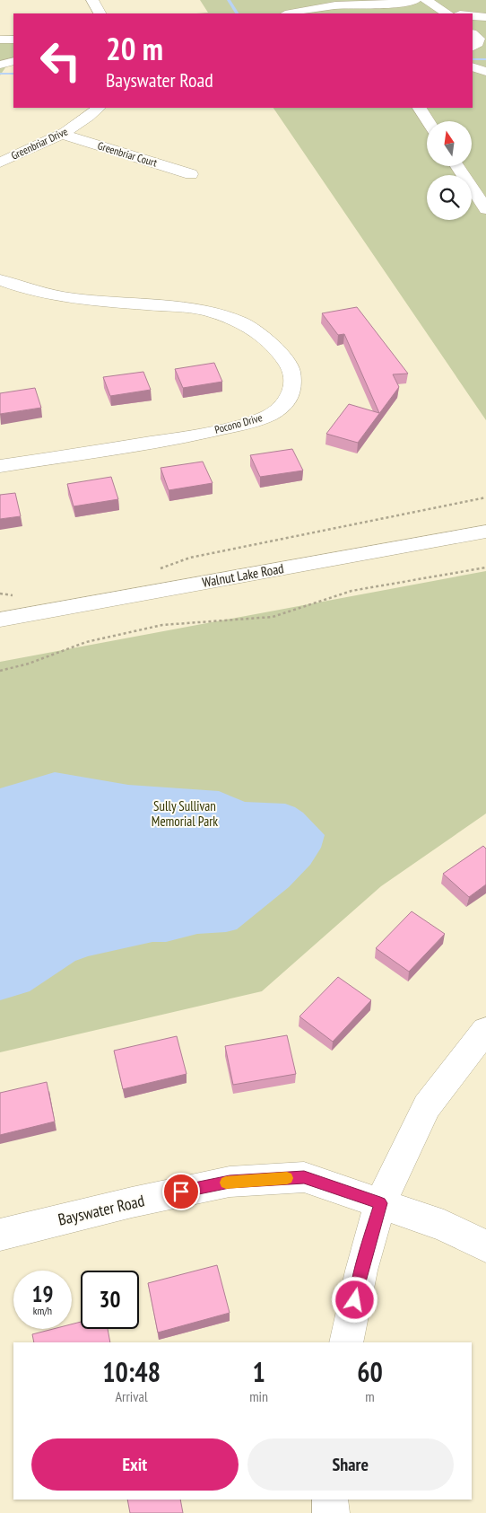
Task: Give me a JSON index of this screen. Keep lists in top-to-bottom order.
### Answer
{
  "streets": {
    "street": [
      "Greenbriar Drive",
      "Greenbriar Court",
      "Pocono Drive",
      "Walnut Lake Road",
      "Bayswater Road"
    ]
  },
  "crossings": [
    ["Greenbriar Drive", "Greenbriar Court"]
  ],
  "parks": ["Sully Sullivan Memorial Park"],
  "north": "top",
  "page": {
    "turn": ["20 m", "Bayswater Road"],
    "speed": "19 km/h",
    "limit": "30",
    "eta": [
      "10:48",
      "Arrival",
      "1",
      "min",
      "60",
      "m"
    ],
    "buttons": ["Exit", "Share"]
  }
}
